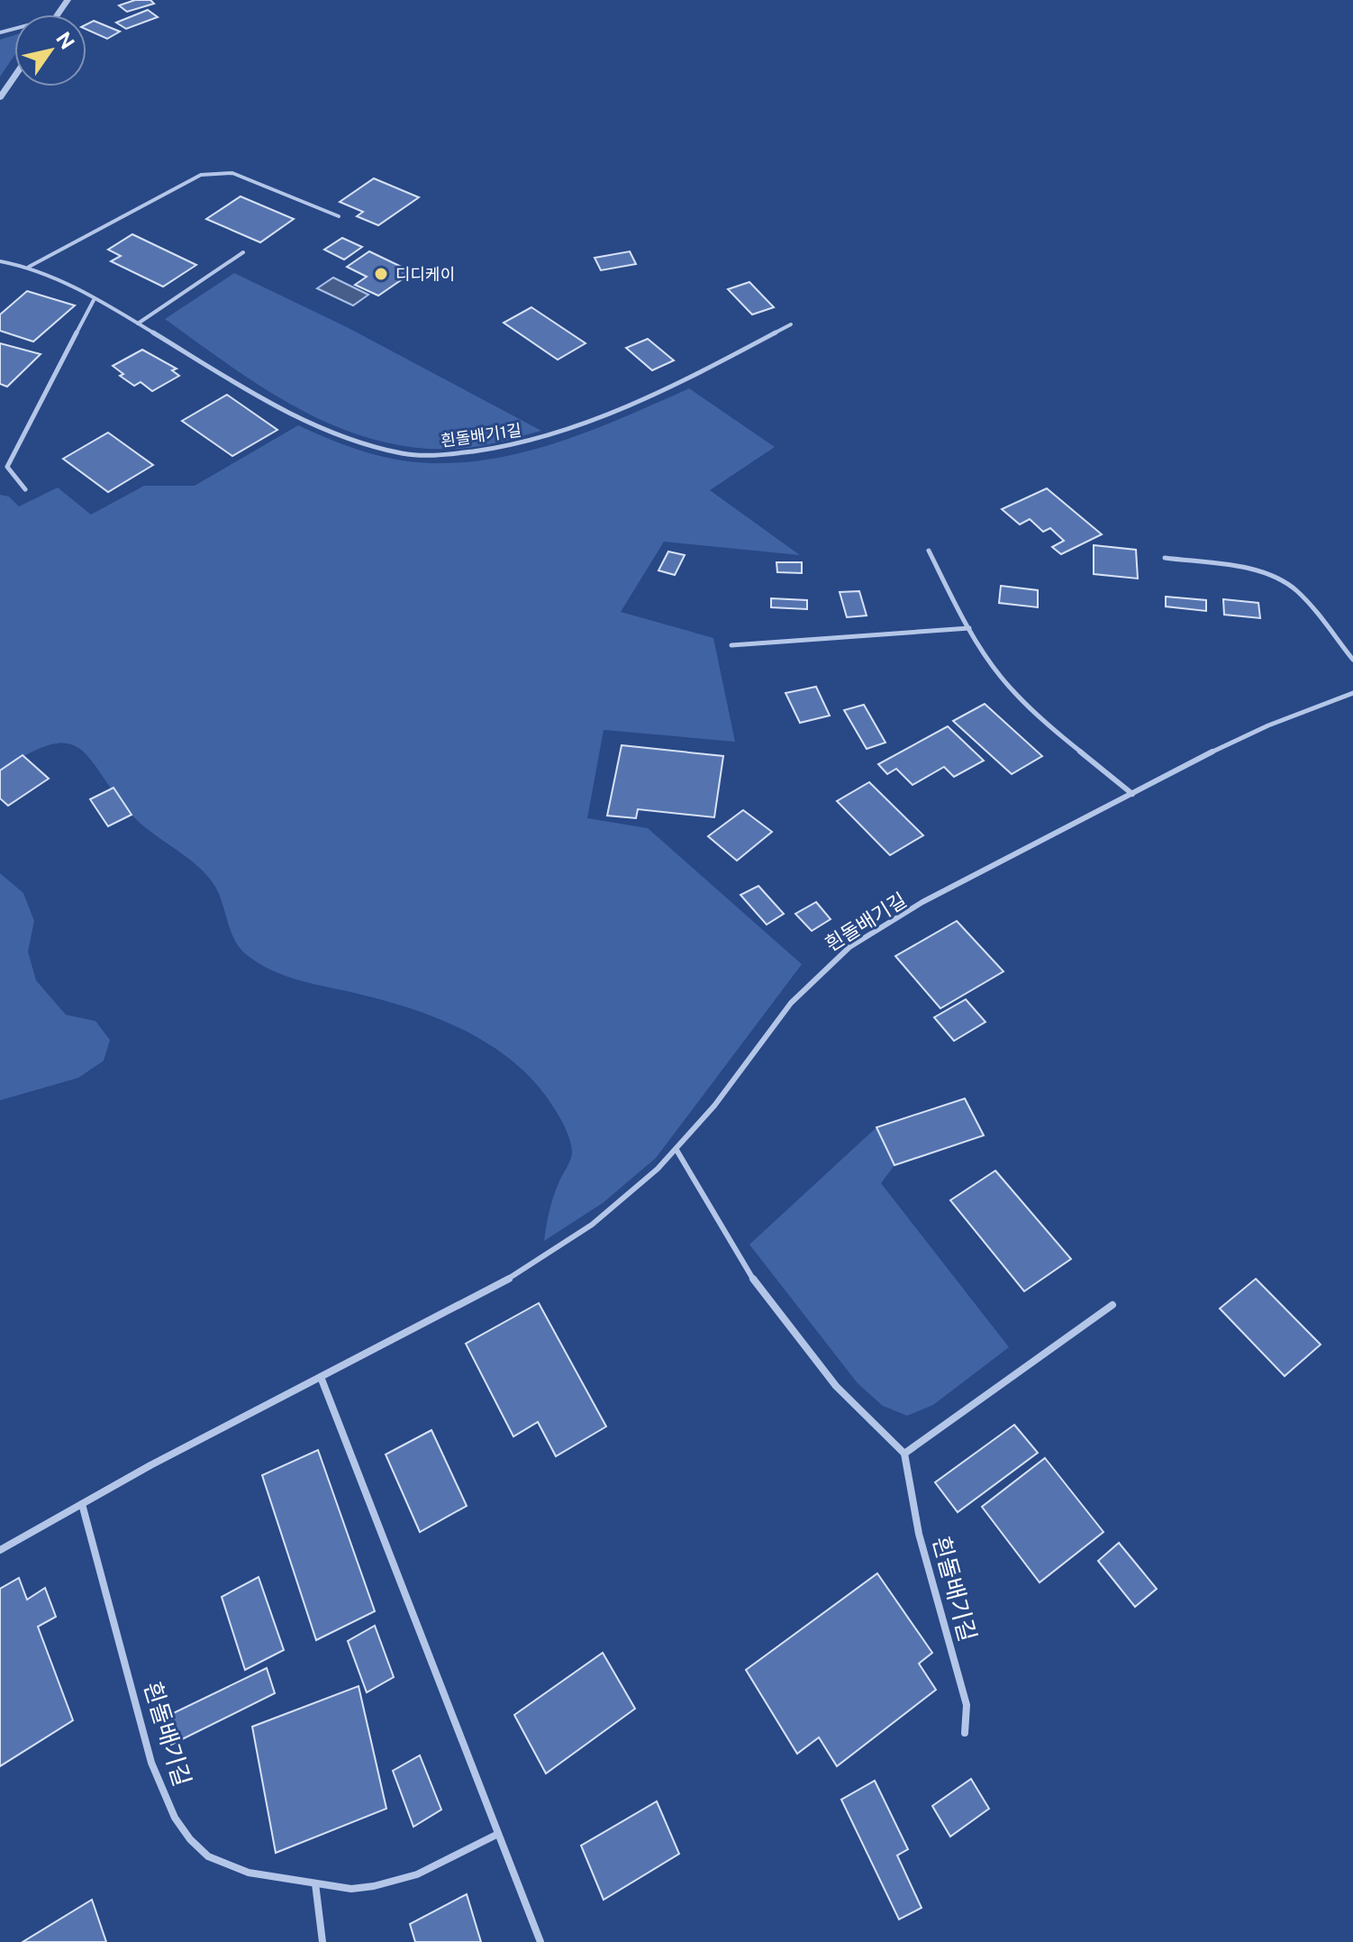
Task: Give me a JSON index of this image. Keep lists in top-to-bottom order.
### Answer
{
  "streets": {
    "lane": ["흰돌배기1길", "흰돌배기길"]
  },
  "places": ["디디케이"],
  "north": "top right"
}
